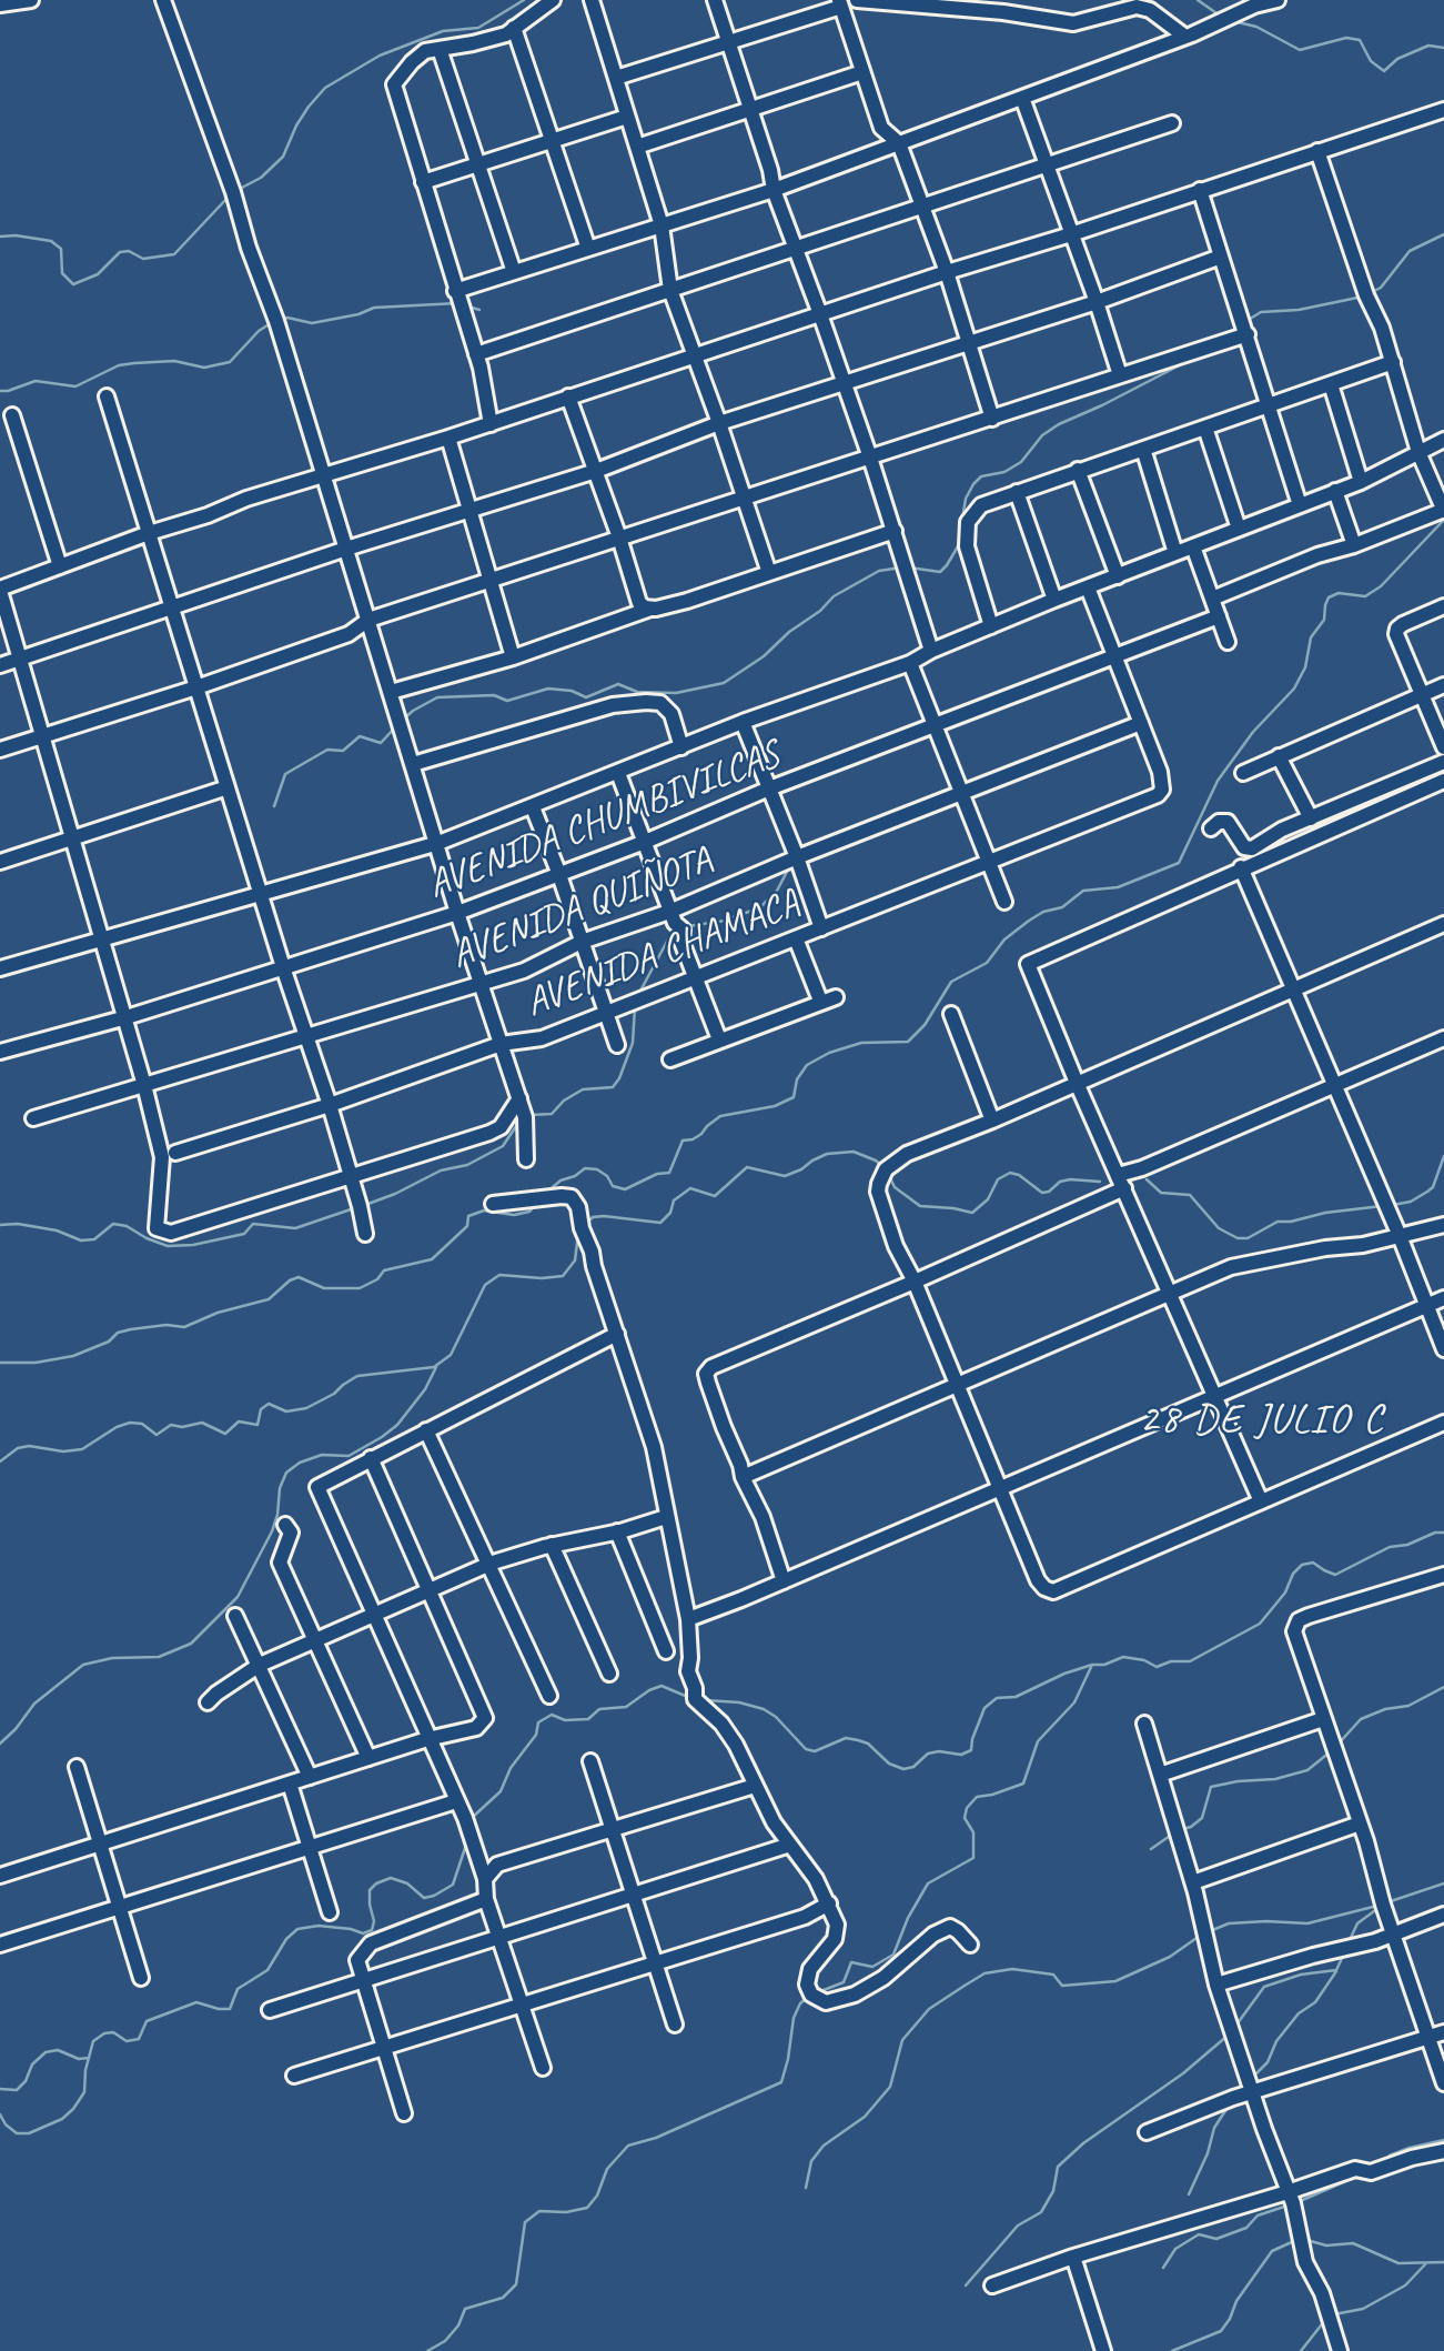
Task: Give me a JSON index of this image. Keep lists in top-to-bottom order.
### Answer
{
  "streets": {
    "street": ["AVENIDA CHUMBIVILCAS", "AVENIDA QUIÑOTA", "AVENIDA CHAMACA"]
  },
  "crossings": [
    ["AVENIDA QUIÑOTA", "AVENIDA CHAMACA"]
  ],
  "districts": ["28 DE JULIO C"]
}
